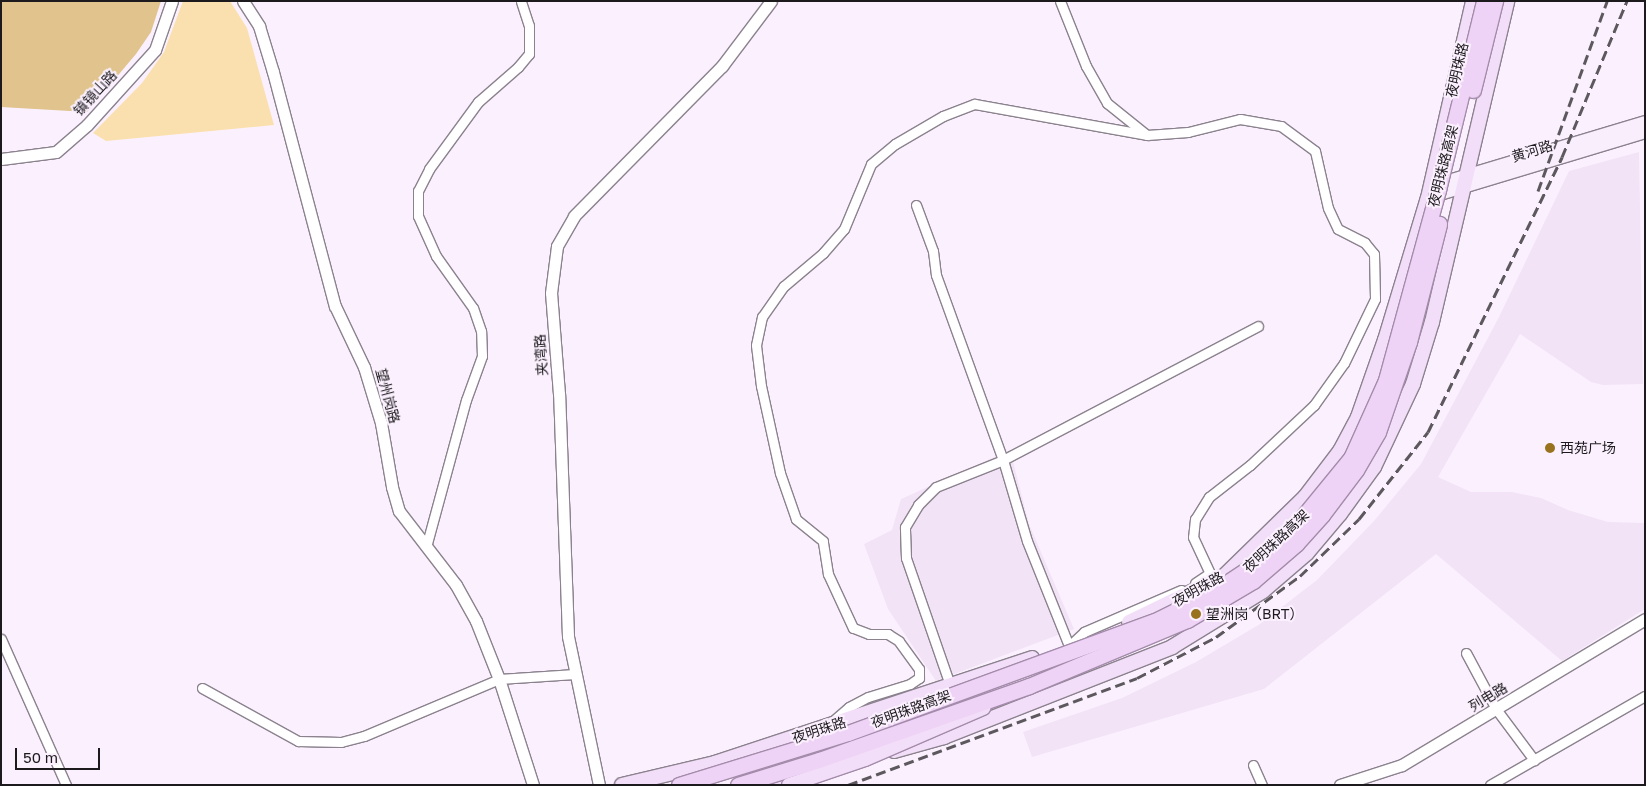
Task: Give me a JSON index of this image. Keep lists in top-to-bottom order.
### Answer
{
  "streets": {
    "highway": ["夜明珠路高架"],
    "main road": ["夜明珠路", "黄河路"],
    "street": [
      "镇镜山路",
      "夹湾路",
      "望州岗路",
      "列电路"
    ]
  },
  "crossings": [
    ["夜明珠路", "黄河路"]
  ],
  "places": ["西苑广场", "望洲岗（BRT）"],
  "scale_bar": "50 m"
}
